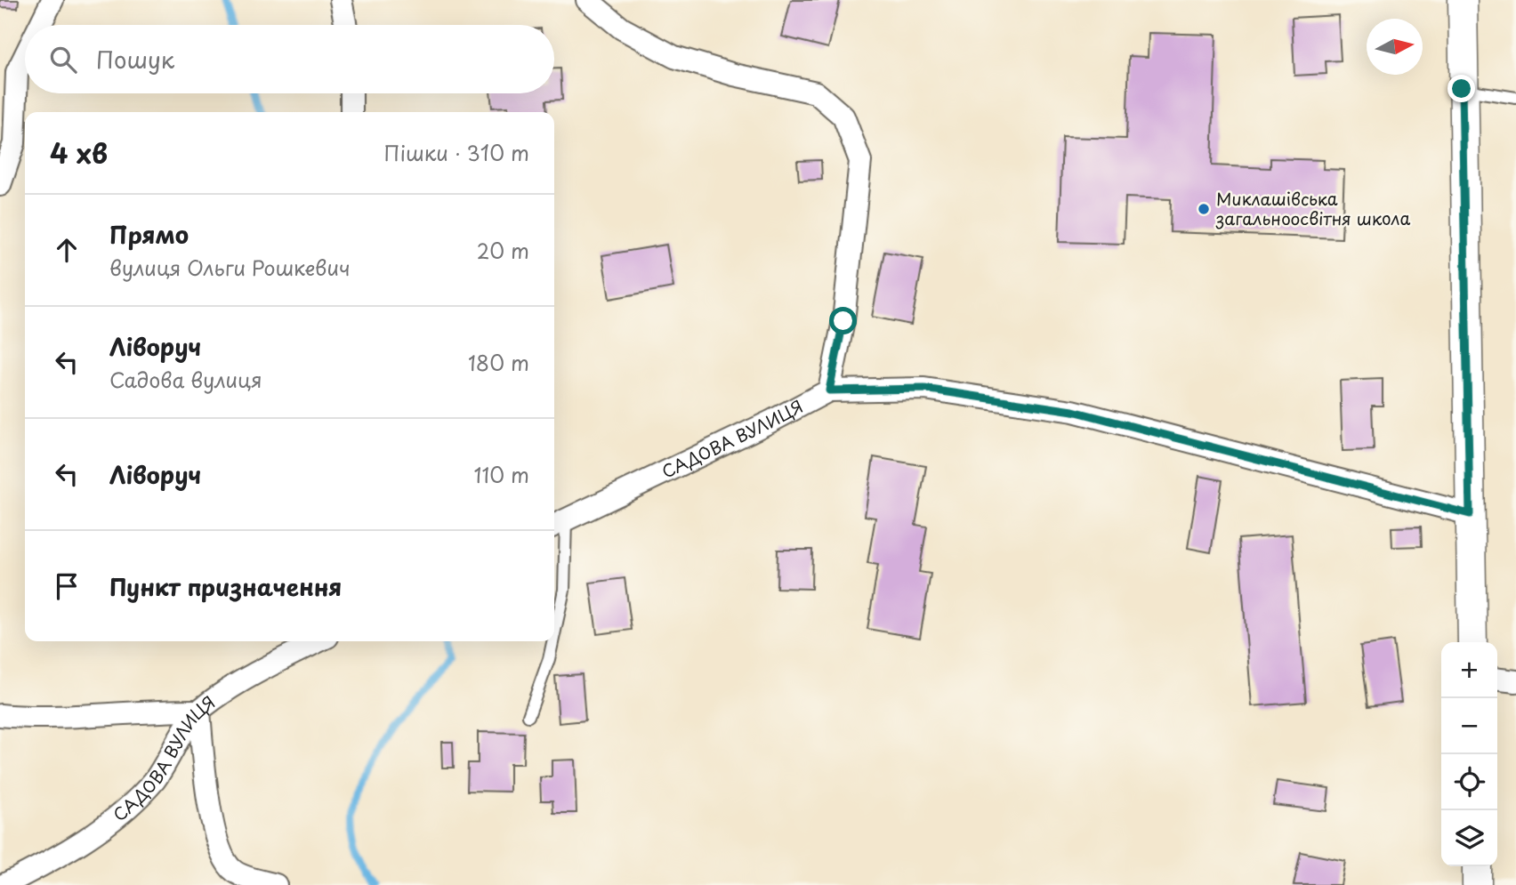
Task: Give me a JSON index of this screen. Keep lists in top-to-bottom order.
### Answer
{
  "streets": {
    "street": ["САДОВА ВУЛИЦЯ"]
  },
  "places": ["Миклашівська загальноосвітня школа"],
  "north": "right",
  "page": {
    "search": "Пошук",
    "heading": ["4 хв", "Пішки · 310 m"],
    "list": [
      ["Прямо", "вулиця Ольги Рошкевич", "20 m"],
      ["Ліворуч", "Садова вулиця", "180 m"],
      ["Ліворуч", "110 m"],
      "Пункт призначення"
    ],
    "map_buttons": ["+", "−"]
  }
}
